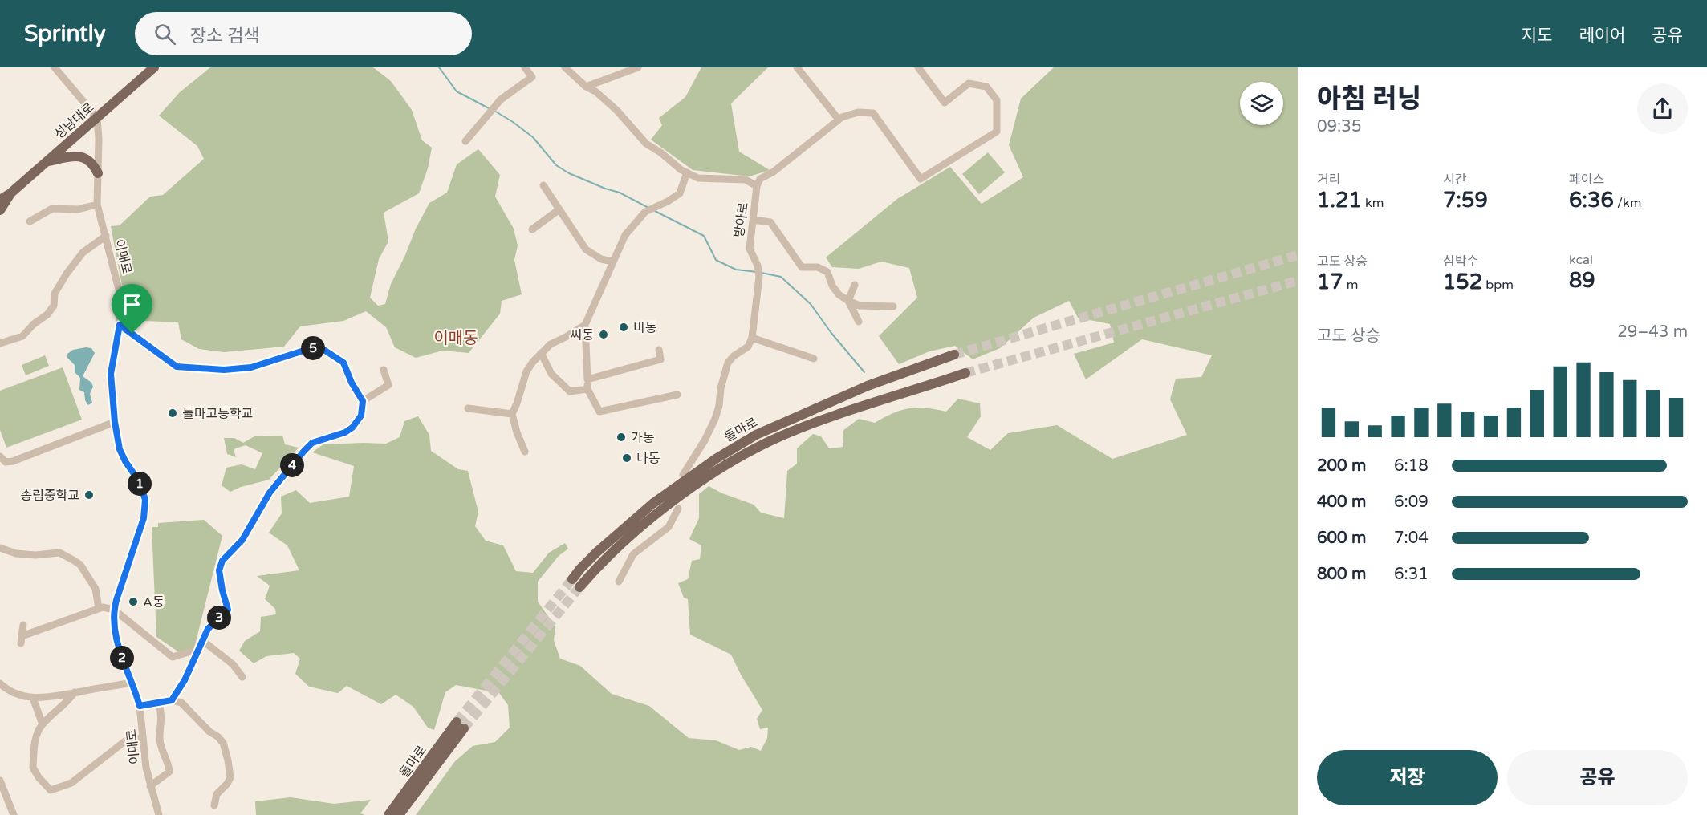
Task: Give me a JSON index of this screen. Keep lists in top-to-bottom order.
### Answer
{
  "streets": {
    "main road": ["성남대로", "돌마로"],
    "street": ["방아로", "이매로"]
  },
  "crossings": [
    ["성남대로", "이매로"]
  ],
  "districts": ["이매동"],
  "places": [
    "비동",
    "씨동",
    "돌마고등학교",
    "가동",
    "나동",
    "송림중학교",
    "A동"
  ],
  "page": {
    "header": "Sprintly",
    "search": "장소 검색",
    "nav": ["지도", "레이어", "공유"],
    "heading": ["아침 러닝", "09:35"],
    "stats": [
      ["거리", "1.21 km"],
      ["시간", "7:59"],
      ["페이스", "6:36 /km"],
      ["고도 상승", "17 m"],
      ["심박수", "152 bpm"],
      ["kcal", "89"]
    ],
    "chart": ["고도 상승", "29–43 m"],
    "pins": [
      "5",
      "4",
      "1",
      "3",
      "2"
    ],
    "list": [
      {
        "name": "200 m",
        "note": "6:18"
      },
      {
        "name": "400 m",
        "note": "6:09"
      },
      {
        "name": "600 m",
        "note": "7:04"
      },
      {
        "name": "800 m",
        "note": "6:31"
      }
    ],
    "buttons": ["저장", "공유"]
  }
}
